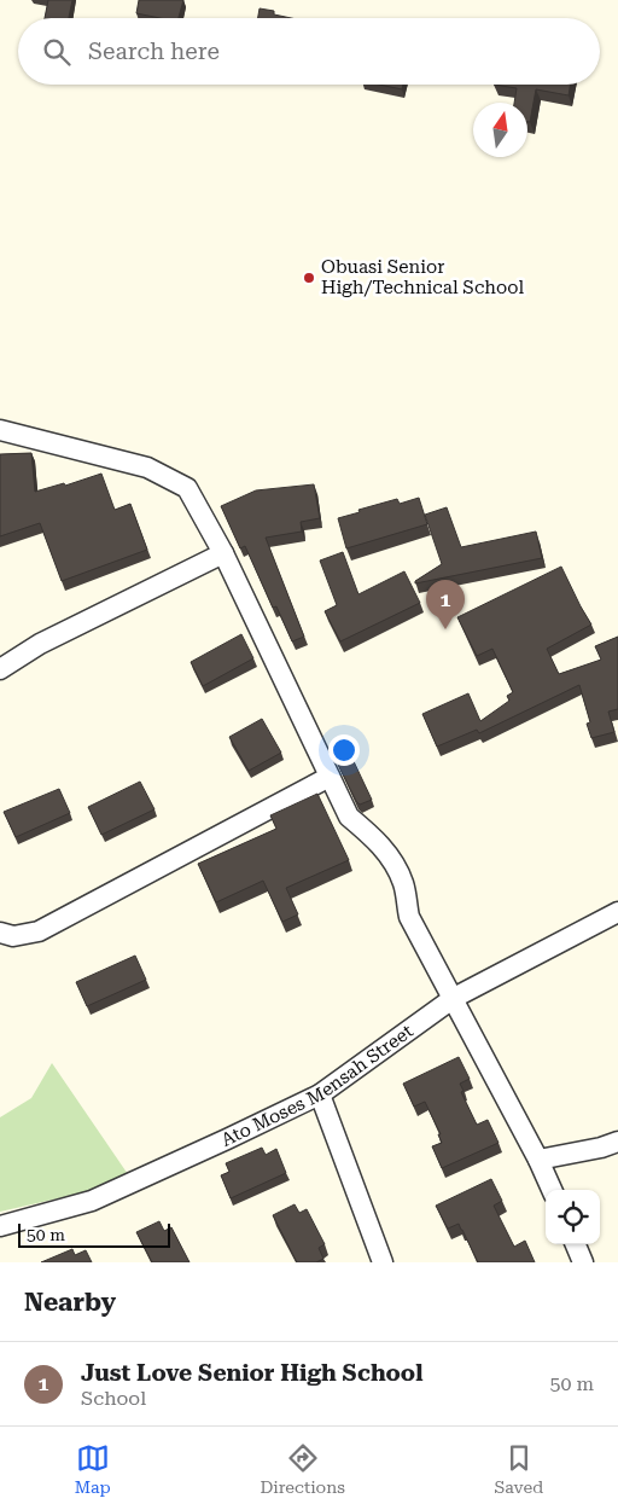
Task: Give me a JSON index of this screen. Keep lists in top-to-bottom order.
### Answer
{
  "streets": {
    "street": ["Ato Moses Mensah Street"]
  },
  "places": ["Obuasi Senior High/Technical School"],
  "scale_bar": "50 m",
  "north": "top",
  "page": {
    "search": "Search here",
    "pins": "1",
    "scale": "50 m",
    "heading": "Nearby",
    "list": [
      {
        "mark": "1",
        "name": "Just Love Senior High School",
        "note": "School",
        "value": "50 m"
      }
    ],
    "nav": ["Map", "Directions", "Saved"]
  }
}
